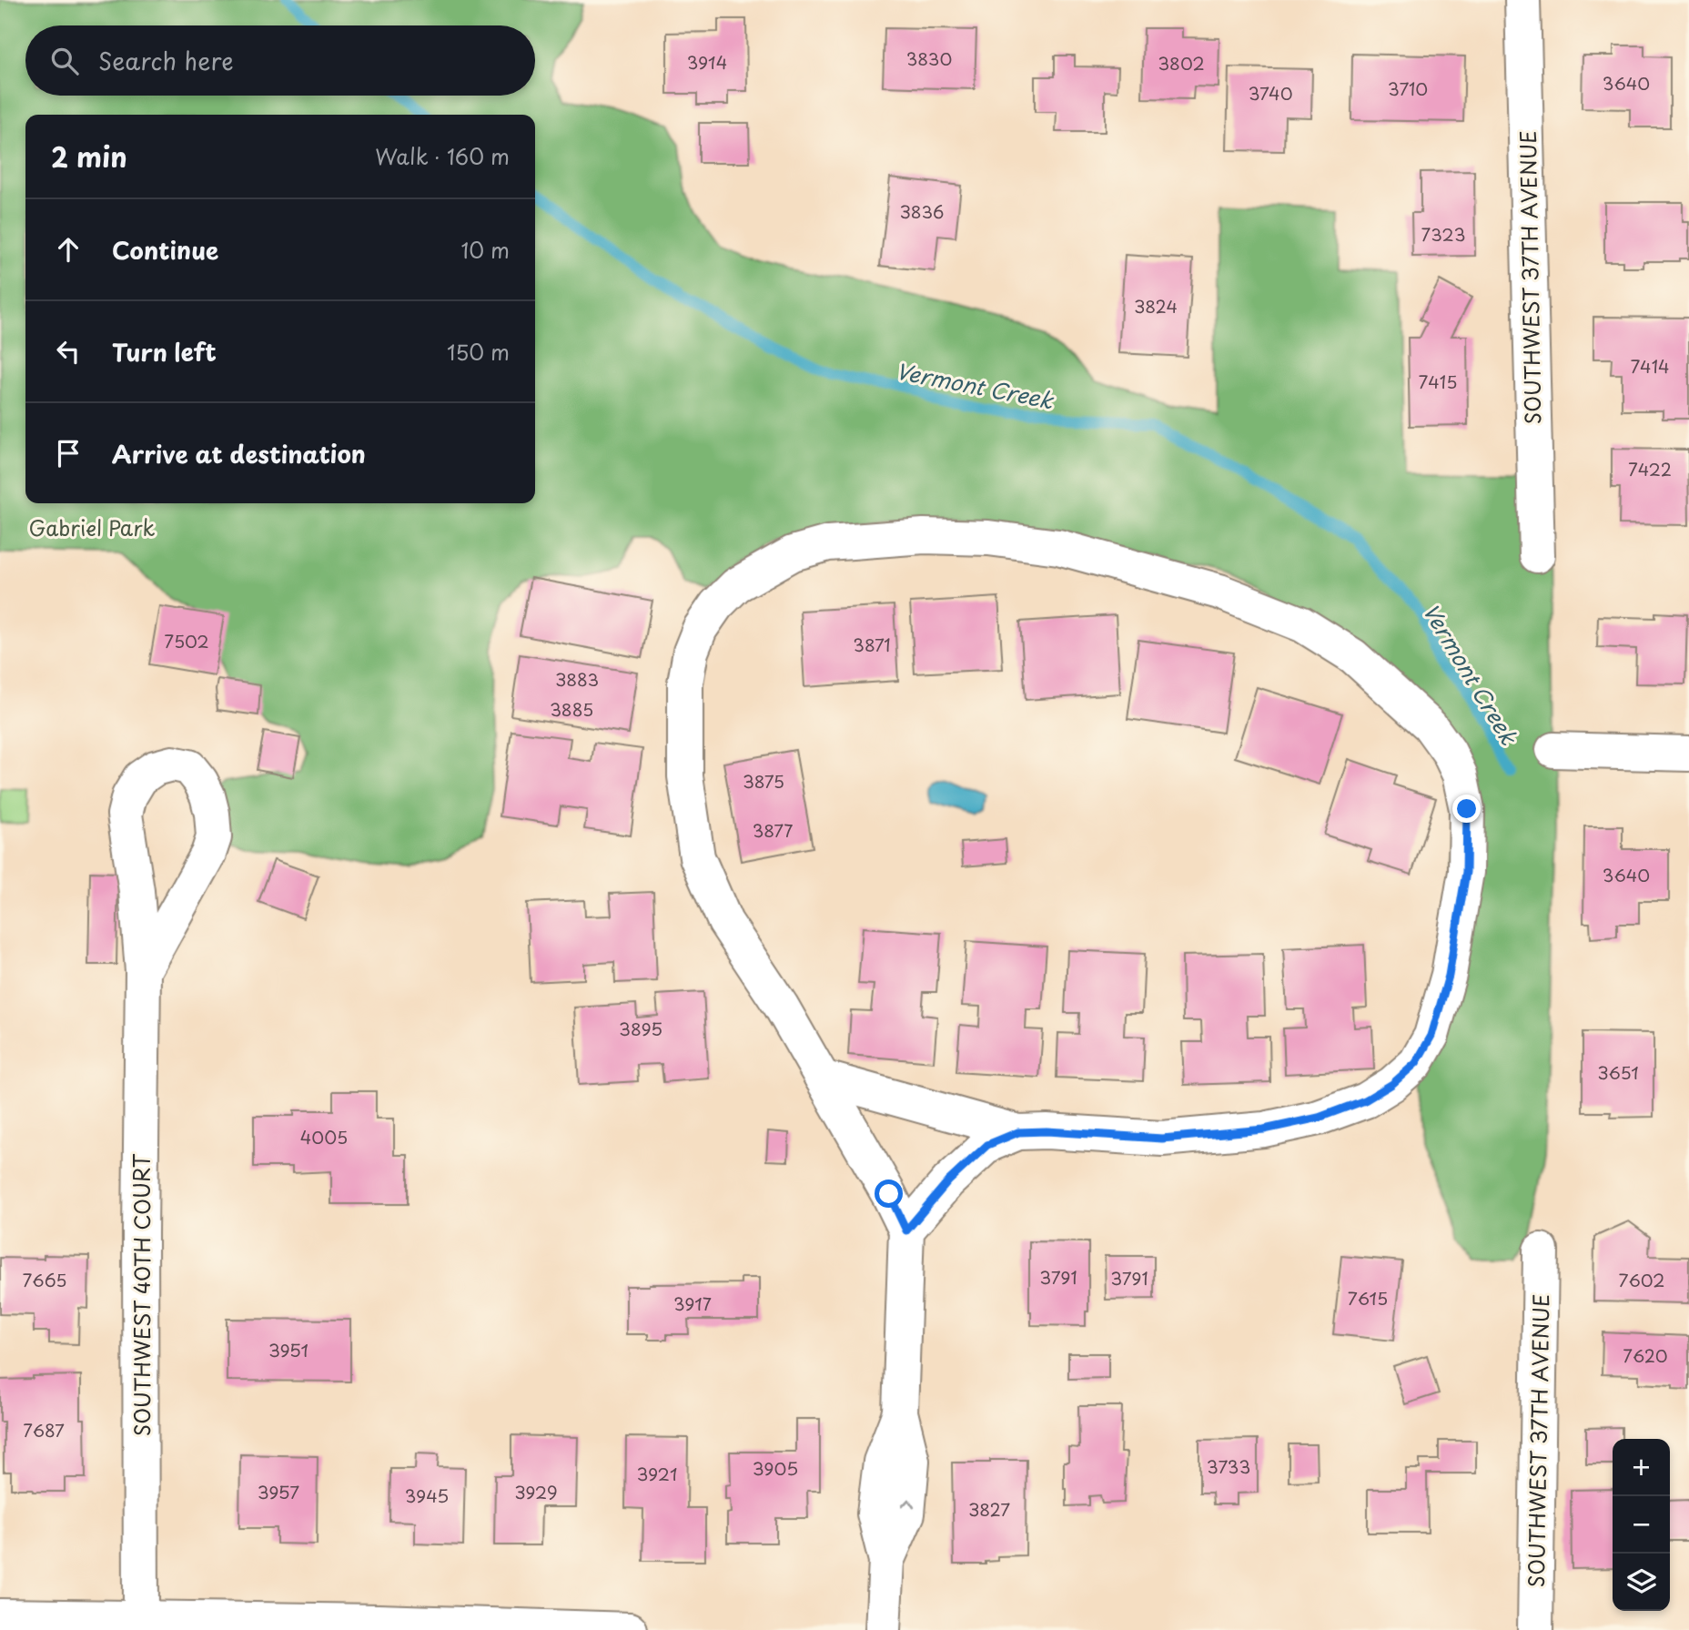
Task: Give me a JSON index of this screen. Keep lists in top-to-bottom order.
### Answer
{
  "streets": {
    "street": ["SOUTHWEST 37TH AVENUE", "SOUTHWEST 40TH COURT"]
  },
  "water": ["Vermont Creek"],
  "parks": ["Gabriel Park"],
  "house_numbers": [
    "3830",
    "3914",
    "3802",
    "3640",
    "3710",
    "3740",
    "3836",
    "7323",
    "3824",
    "7414",
    "7415",
    "7422",
    "7502",
    "3871",
    "3883",
    "3885",
    "3875",
    "3877",
    "3640",
    "3895",
    "3651",
    "4005",
    "3791",
    "3791",
    "7665",
    "7602",
    "7615",
    "3917",
    "3951",
    "7620",
    "7687",
    "3733",
    "3905",
    "3921",
    "3957",
    "3929",
    "3945",
    "3827"
  ],
  "page": {
    "search": "Search here",
    "heading": ["2 min", "Walk · 160 m"],
    "list": [
      ["Continue", "10 m"],
      ["Turn left", "150 m"],
      "Arrive at destination"
    ],
    "map_buttons": ["+", "−"]
  }
}
